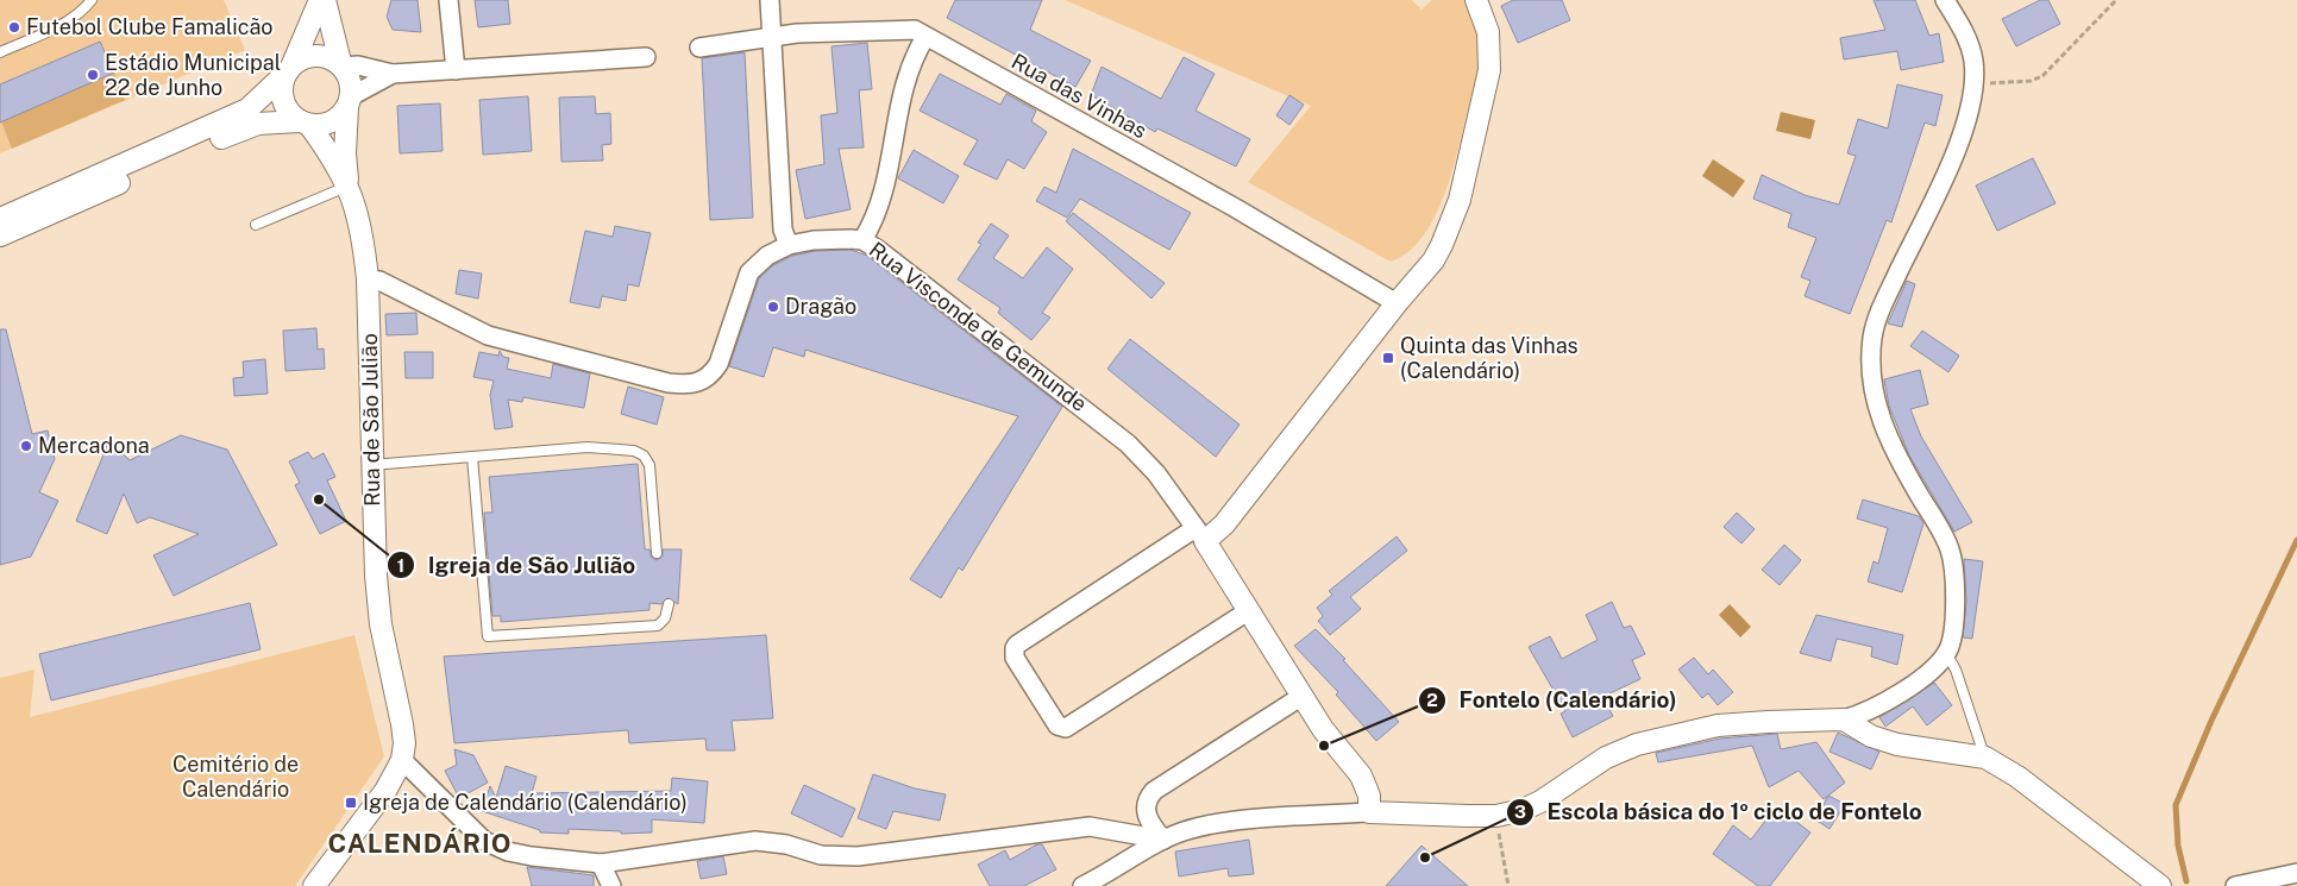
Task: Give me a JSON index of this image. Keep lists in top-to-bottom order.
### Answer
{
  "streets": {
    "street": ["Rua das Vinhas", "Rua Visconde de Gemunde", "Rua de São Julião"]
  },
  "crossings": [
    ["Rua Visconde de Gemunde", "Rua de São Julião"]
  ],
  "districts": ["CALENDÁRIO"],
  "parks": ["Cemitério de Calendário"],
  "places": {
    "other": [
      "Futebol Clube Famalicão",
      "Estádio Municipal 22 de Junho",
      "Dragão",
      "Mercadona",
      "Igreja de São Julião",
      "Fontelo (Calendário)",
      "Escola básica do 1º ciclo de Fontelo"
    ],
    "transit": ["Quinta das Vinhas (Calendário)", "Igreja de Calendário (Calendário)"]
  }
}
